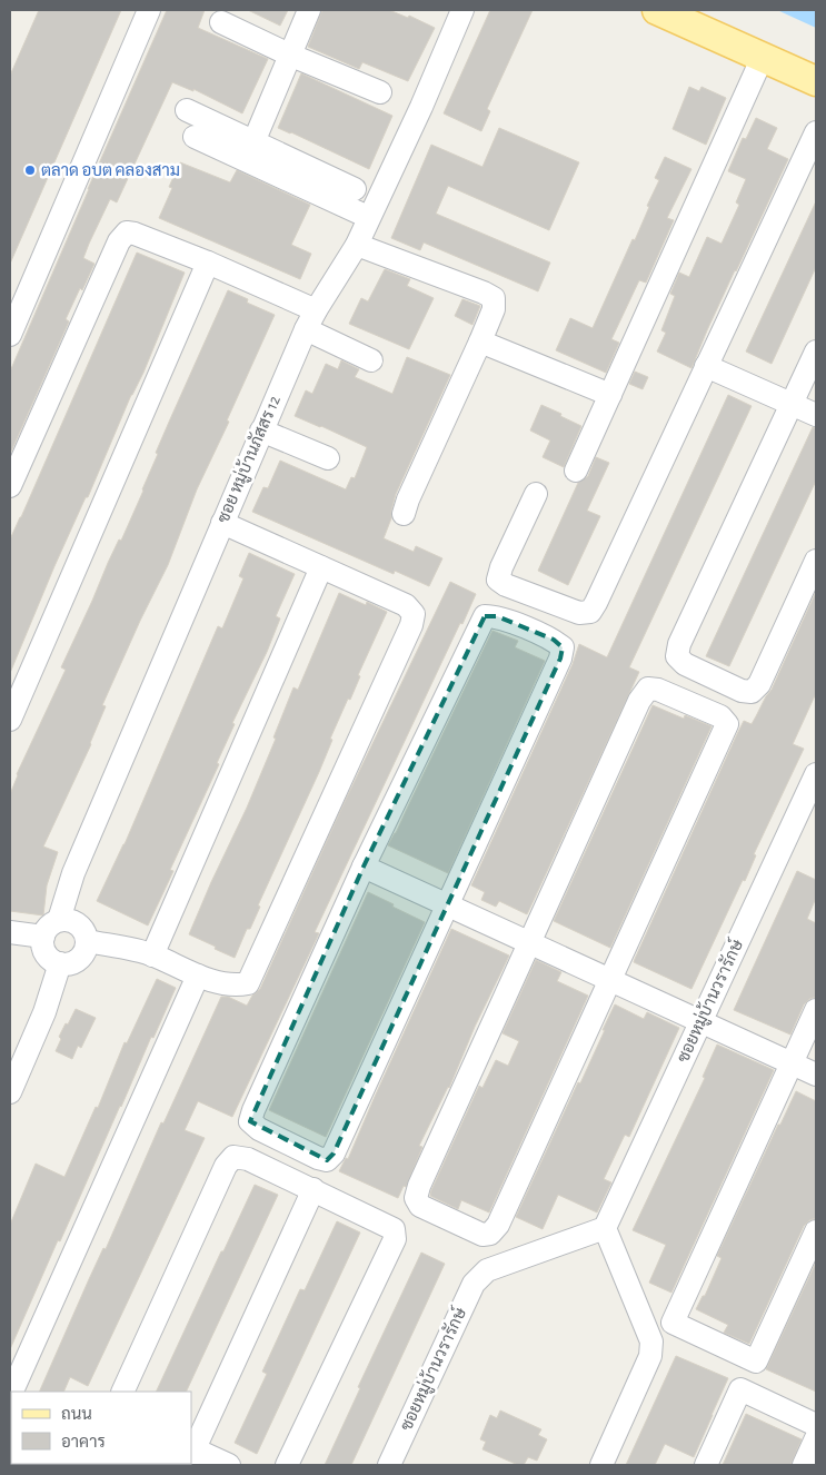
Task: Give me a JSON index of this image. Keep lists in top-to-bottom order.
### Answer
{
  "streets": {
    "street": ["ซอย หมู่บ้านภัสสร 12", "ซอยหมู่บ้านวรารักษ์"]
  },
  "places": ["ตลาด อบต คลองสาม"],
  "legend": ["ถนน", "อาคาร"]
}
